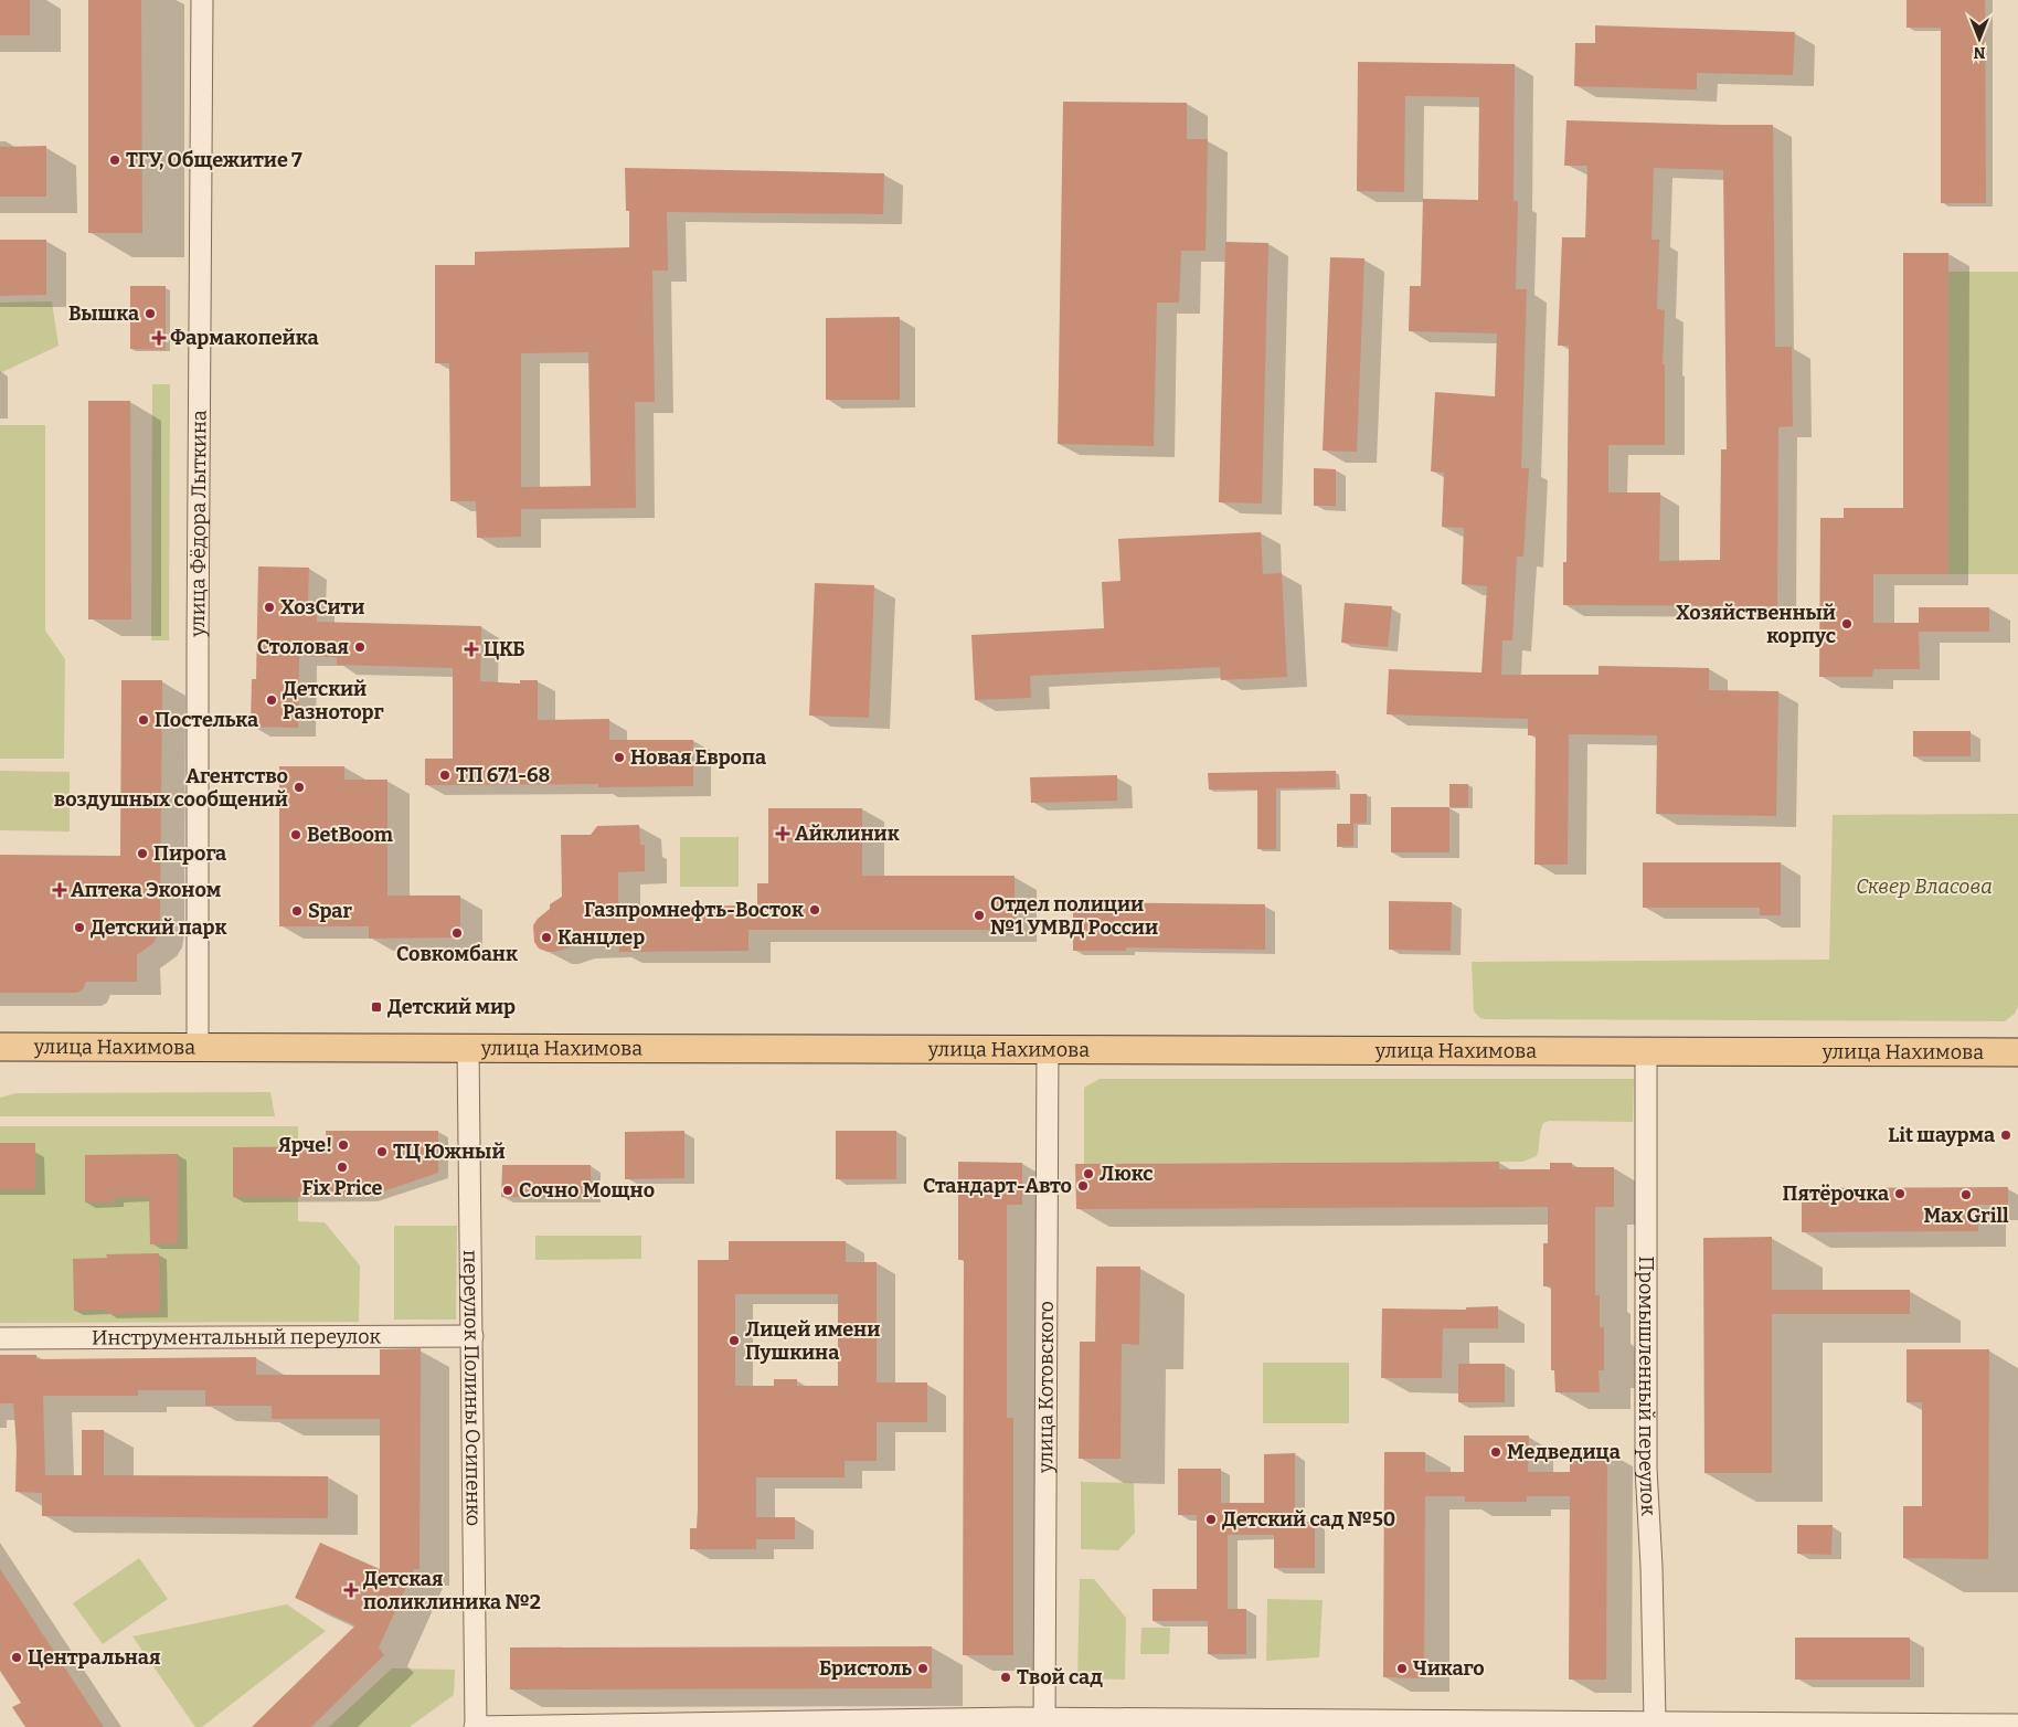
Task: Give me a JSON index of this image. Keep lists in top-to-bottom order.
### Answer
{
  "streets": {
    "main road": ["улица Нахимова"],
    "street": [
      "улица Фёдора Лыткина",
      "Инструментальный переулок",
      "переулок Полины Осипенко",
      "Промышленный переулок",
      "улица Котовского"
    ]
  },
  "crossings": [
    ["улица Фёдора Лыткина", "улица Нахимова"],
    ["улица Нахимова", "переулок Полины Осипенко"],
    ["улица Нахимова", "Промышленный переулок"],
    ["улица Нахимова", "улица Котовского"],
    ["Инструментальный переулок", "переулок Полины Осипенко"]
  ],
  "parks": ["Сквер Власова"],
  "places": {
    "other": [
      "ТГУ, Общежитие 7",
      "Вышка",
      "ХозСити",
      "Хозяйственный корпус",
      "Столовая",
      "Детский Разноторг",
      "Постелька",
      "Новая Европа",
      "ТП 671-68",
      "Агентство воздушных сообщений",
      "BetBoom",
      "Пирога",
      "Газпромнефть-Восток",
      "Spar",
      "Отдел полиции №1 УМВД России",
      "Детский парк",
      "Совкомбанк",
      "Канцлер",
      "Lit шаурма",
      "Ярче!",
      "ТЦ Южный",
      "Fix Price",
      "Люкс",
      "Стандарт-Авто",
      "Сочно Мощно",
      "Пятёрочка",
      "Max Grill",
      "Лицей имени Пушкина",
      "Медведица",
      "Детский сад №50",
      "Центральная",
      "Бристоль",
      "Чикаго",
      "Твой сад"
    ],
    "health": [
      "Фармакопейка",
      "ЦКБ",
      "Айклиник",
      "Аптека Эконом",
      "Детская поликлиника №2"
    ],
    "transit": ["Детский мир"]
  },
  "north": "bottom"
}
